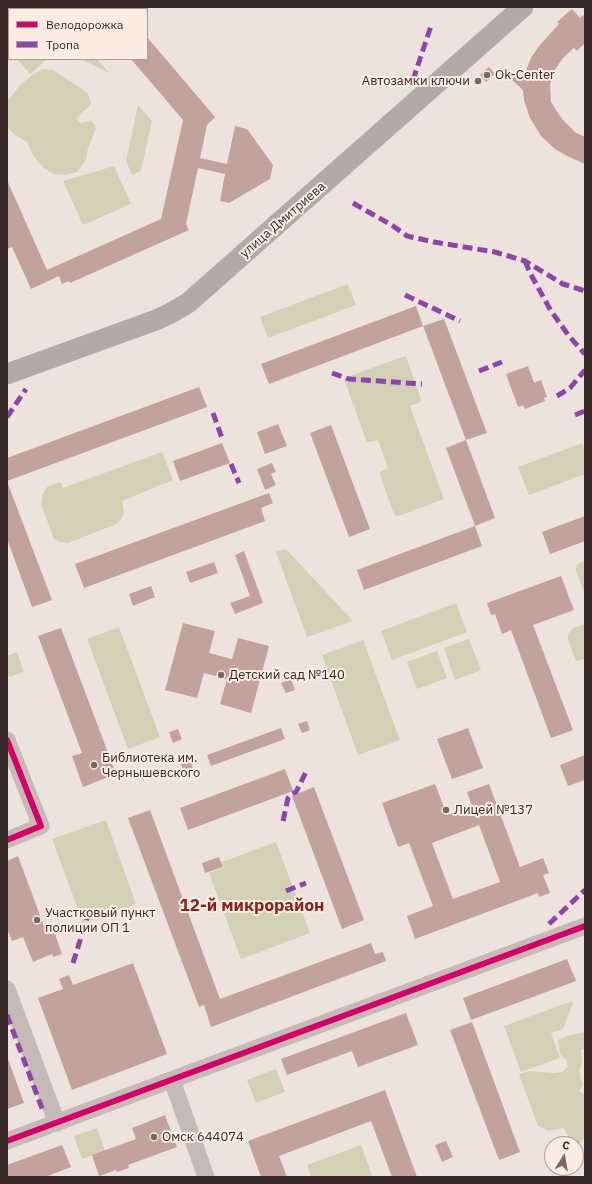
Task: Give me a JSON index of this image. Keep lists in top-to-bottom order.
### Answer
{
  "streets": {
    "main road": ["улица Дмитриева"]
  },
  "districts": ["12-й микрорайон"],
  "places": [
    "Ok-Center",
    "Автозамки ключи",
    "Детский сад №140",
    "Библиотека им. Чернышевского",
    "Лицей №137",
    "Участковый пункт полиции ОП 1",
    "Омск 644074"
  ],
  "legend": ["Велодорожка", "Тропа"],
  "north": "top"
}
